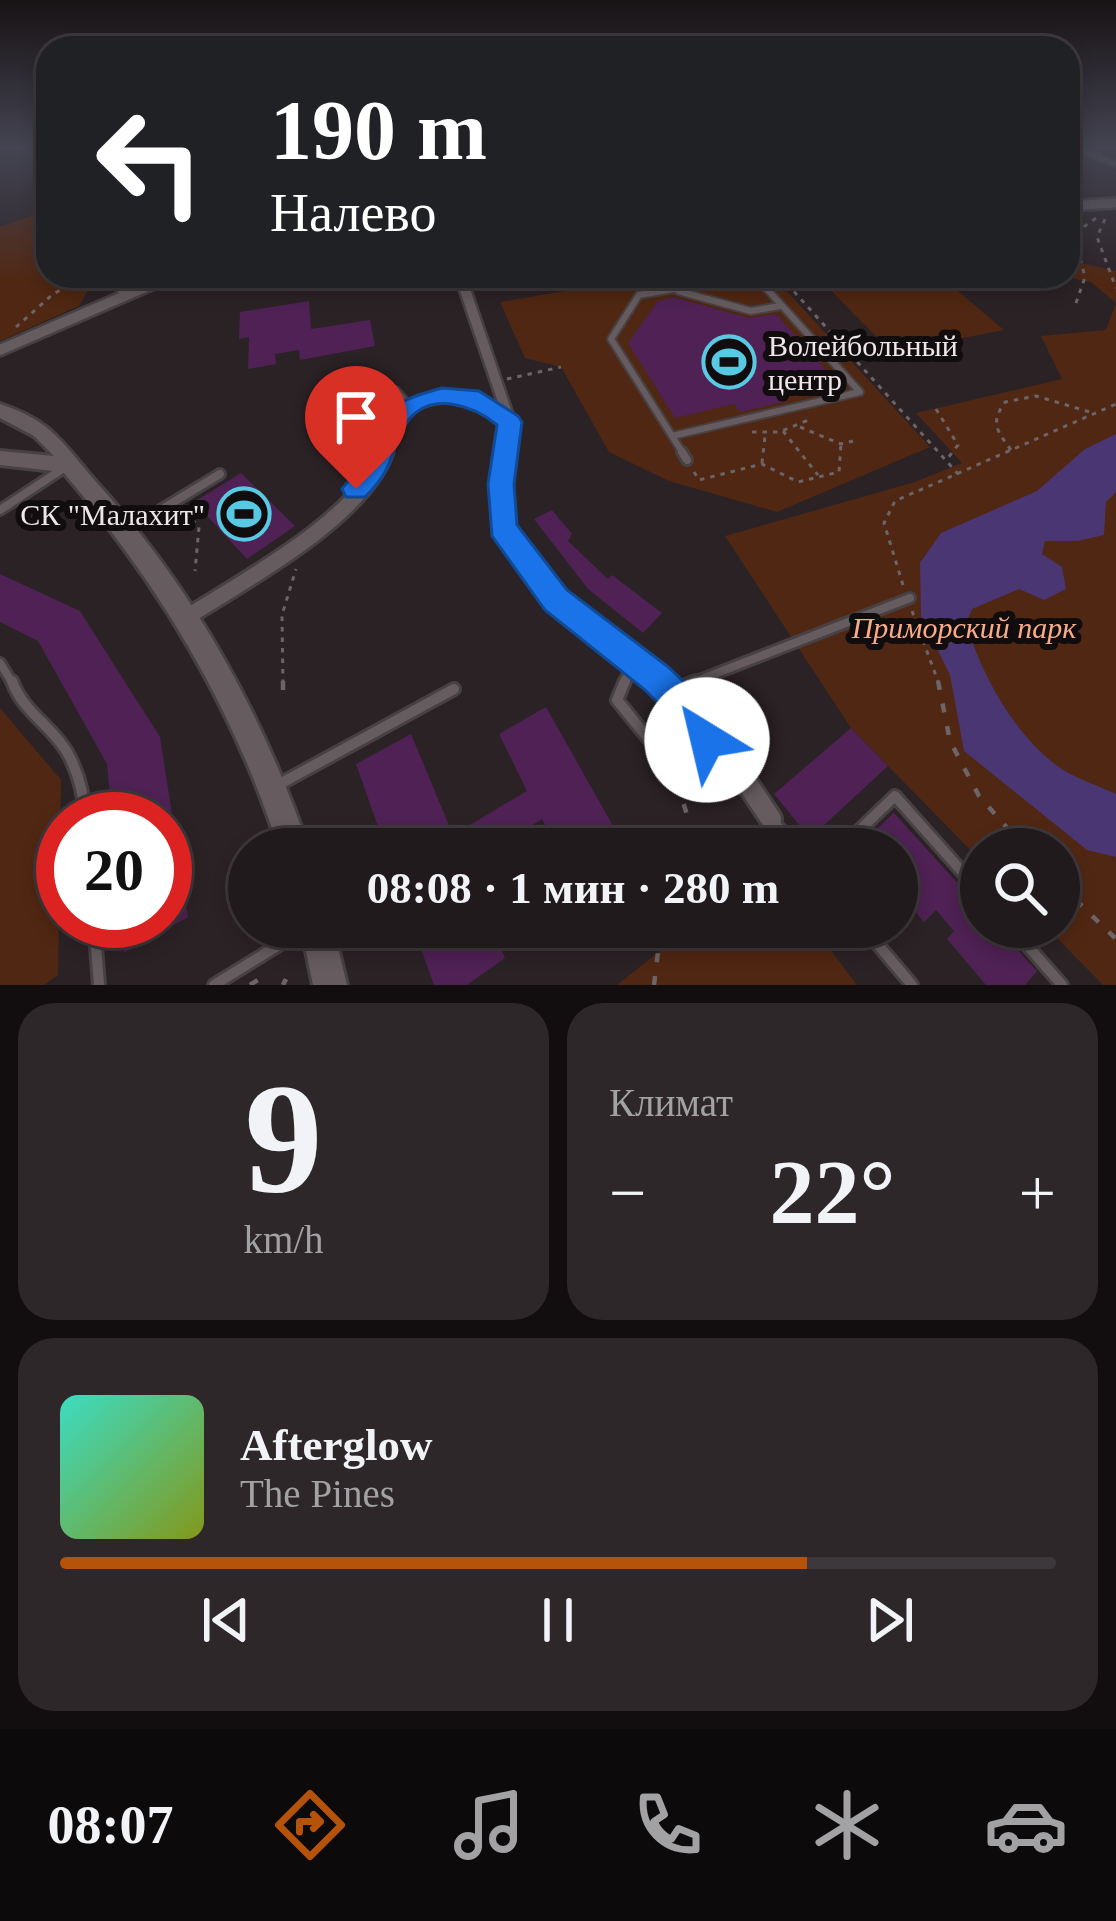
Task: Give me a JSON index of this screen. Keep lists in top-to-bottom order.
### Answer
{
  "parks": ["Приморский парк"],
  "places": {
    "sports": ["Волейбольный центр", "СК \"Малахит\""]
  },
  "page": {
    "turn": ["190 m", "Налево"],
    "limit": "20",
    "trip": "08:08 · 1 мин · 280 m",
    "tile": [
      ["9", "km/h"],
      "Климат"
    ],
    "heat": ["−", "22°", "+"],
    "song": ["Afterglow", "The Pines"],
    "tabs": "08:07"
  }
}
